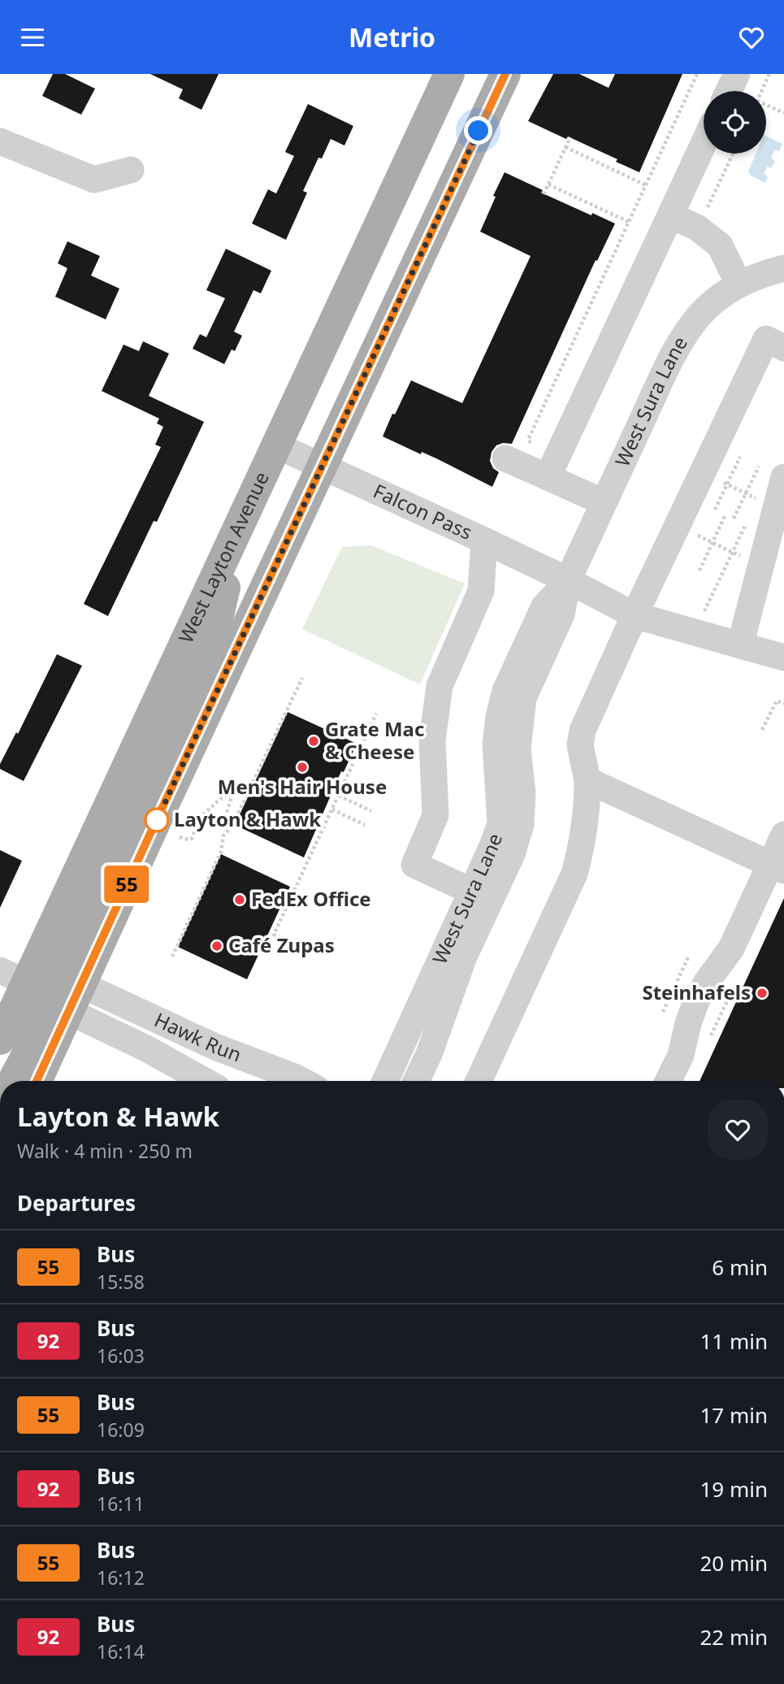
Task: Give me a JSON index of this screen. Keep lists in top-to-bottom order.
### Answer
{
  "streets": {
    "main road": ["West Layton Avenue"],
    "street": ["West Sura Lane", "Falcon Pass", "Hawk Run"]
  },
  "crossings": [
    ["West Sura Lane", "Falcon Pass"],
    ["Falcon Pass", "West Layton Avenue"],
    ["West Layton Avenue", "Hawk Run"]
  ],
  "places": [
    "Grate Mac & Cheese",
    "Men's Hair House",
    "Layton & Hawk",
    "FedEx Office",
    "Café Zupas",
    "Steinhafels"
  ],
  "lines": ["bus line 55"],
  "page": {
    "header": "Metrio",
    "on_map": "55",
    "heading": [
      ["Layton & Hawk", "Walk · 4 min · 250 m"],
      "Departures"
    ],
    "list": [
      {
        "mark": "55",
        "name": "Bus",
        "note": "15:58",
        "value": "6 min"
      },
      {
        "mark": "92",
        "name": "Bus",
        "note": "16:03",
        "value": "11 min"
      },
      {
        "mark": "55",
        "name": "Bus",
        "note": "16:09",
        "value": "17 min"
      },
      {
        "mark": "92",
        "name": "Bus",
        "note": "16:11",
        "value": "19 min"
      },
      {
        "mark": "55",
        "name": "Bus",
        "note": "16:12",
        "value": "20 min"
      },
      {
        "mark": "92",
        "name": "Bus",
        "note": "16:14",
        "value": "22 min"
      }
    ]
  }
}
